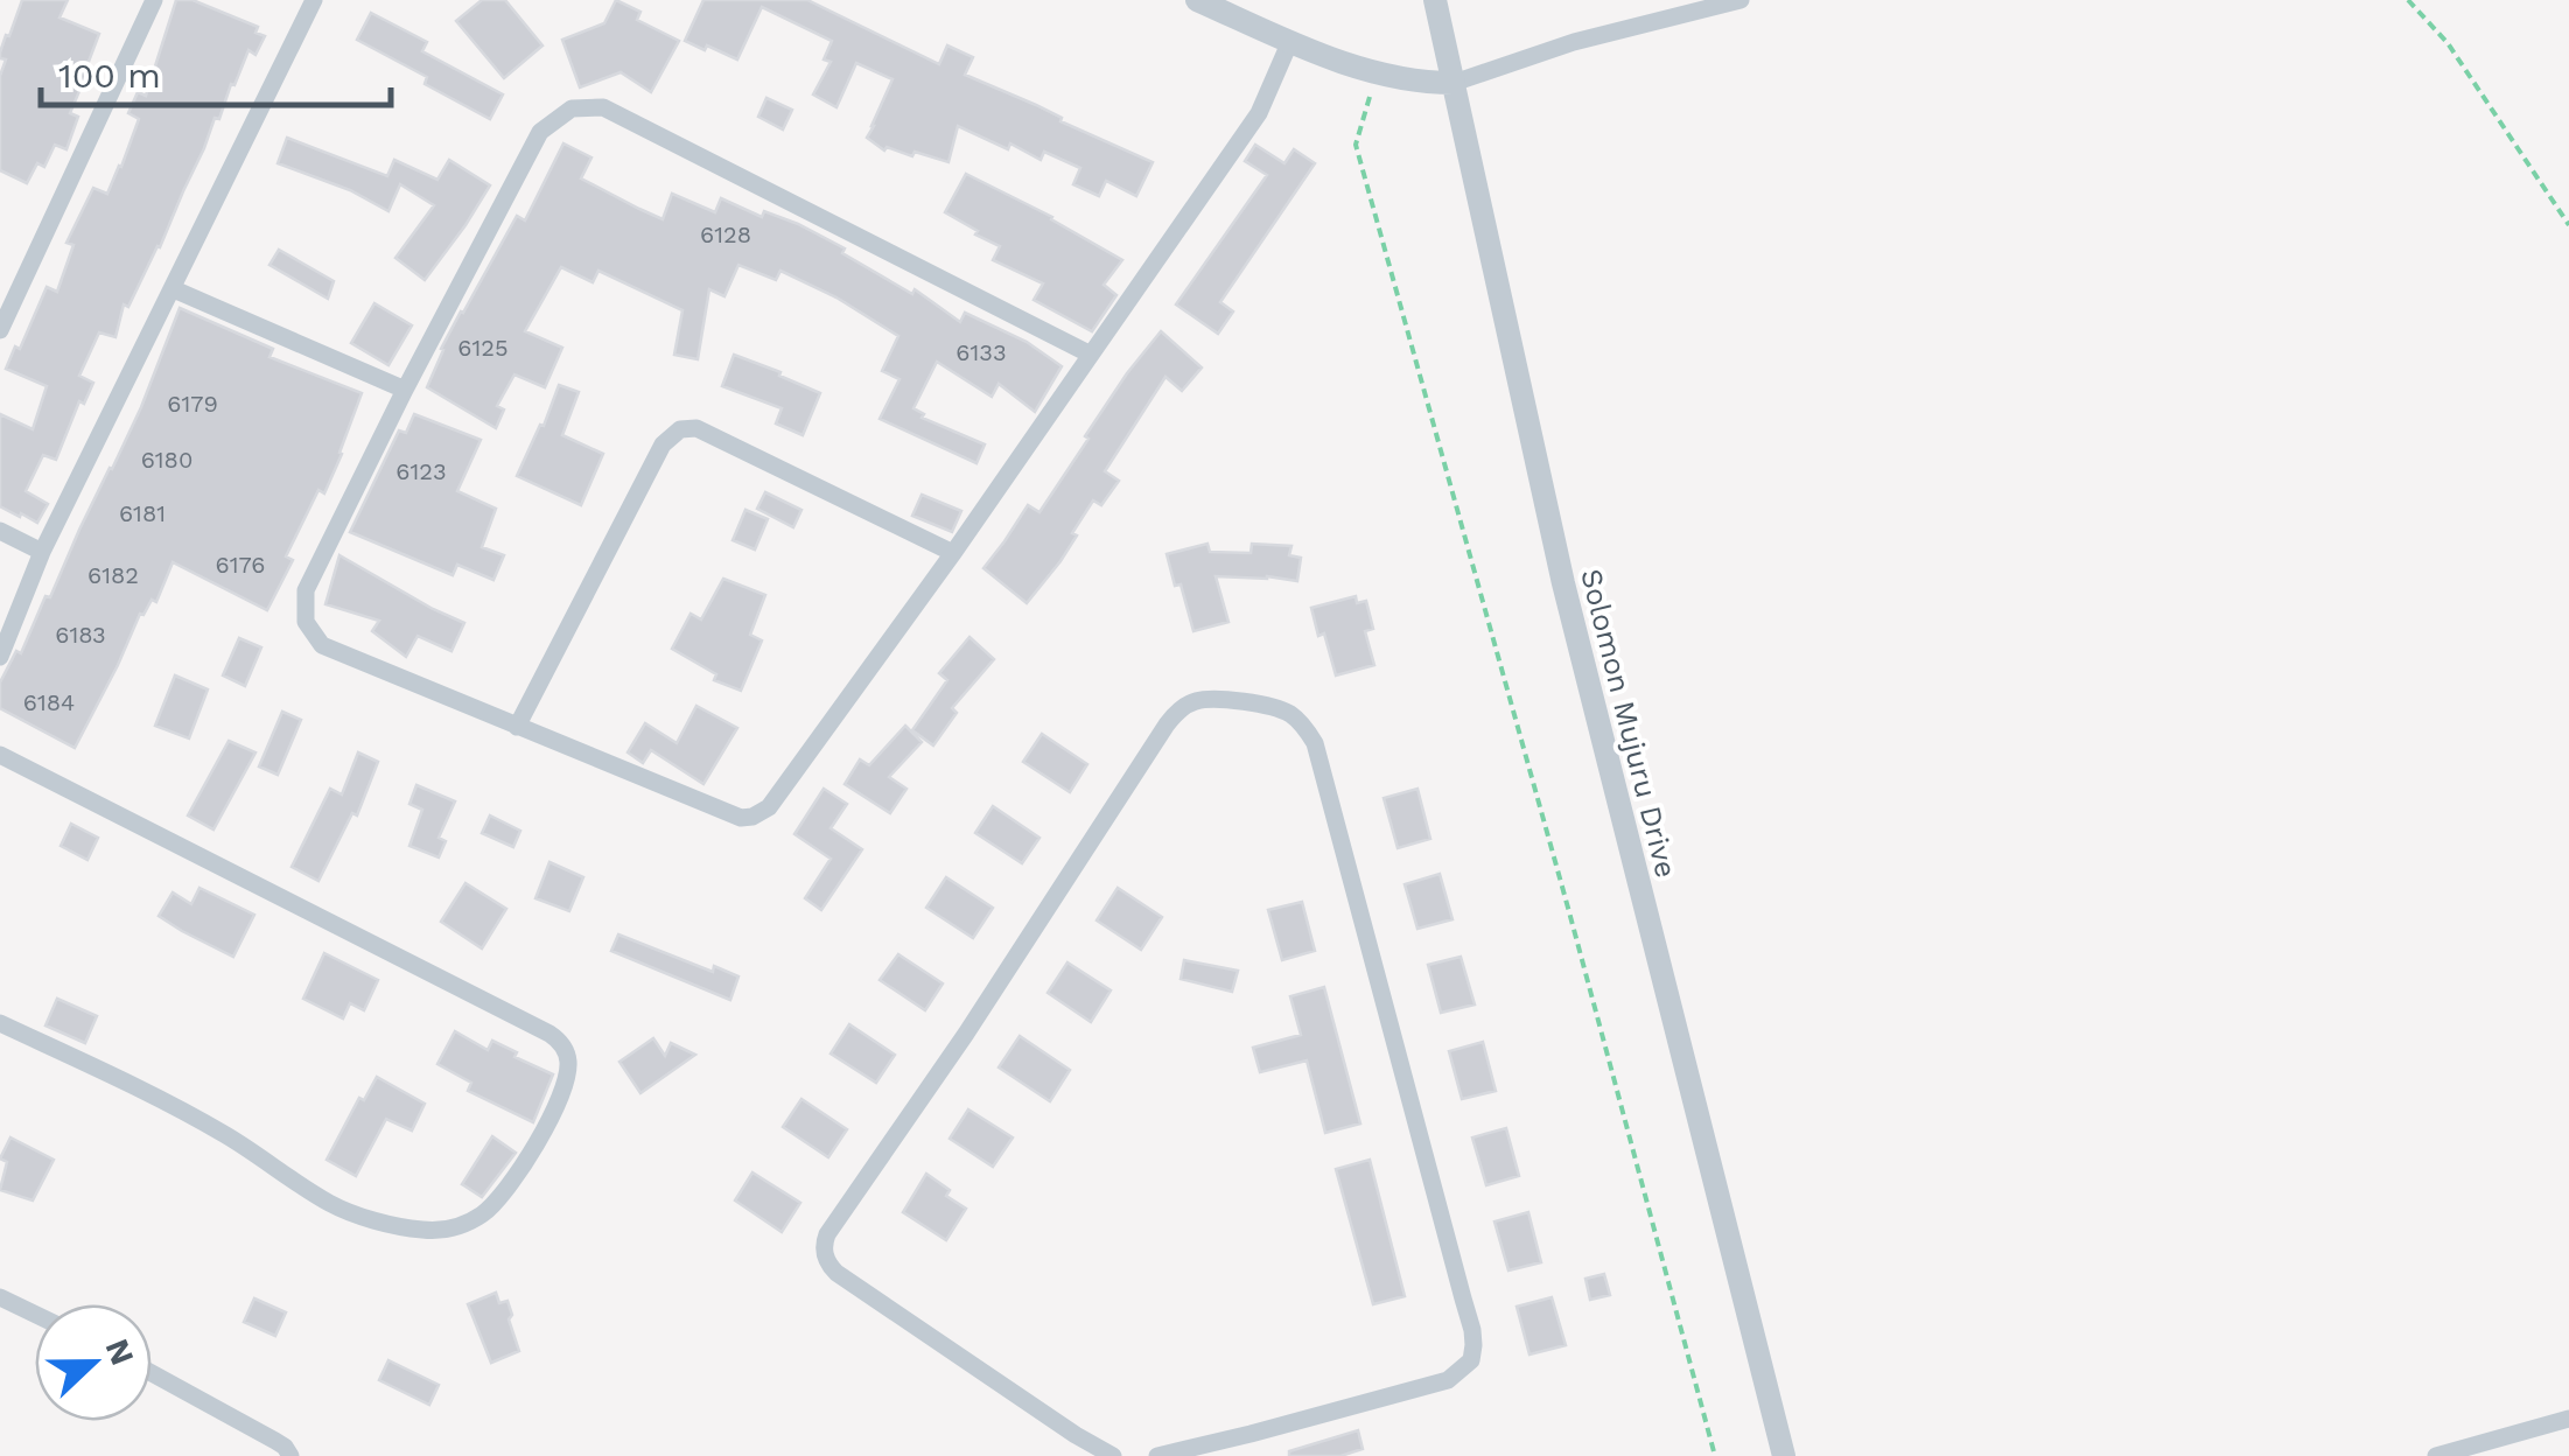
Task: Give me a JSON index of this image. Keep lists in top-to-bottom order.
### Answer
{
  "streets": {
    "street": ["Solomon Mujuru Drive"]
  },
  "house_numbers": [
    "6128",
    "6125",
    "6133",
    "6179",
    "6180",
    "6123",
    "6181",
    "6176",
    "6182",
    "6183",
    "6184"
  ],
  "scale_bar": "100 m",
  "north": "right"
}
